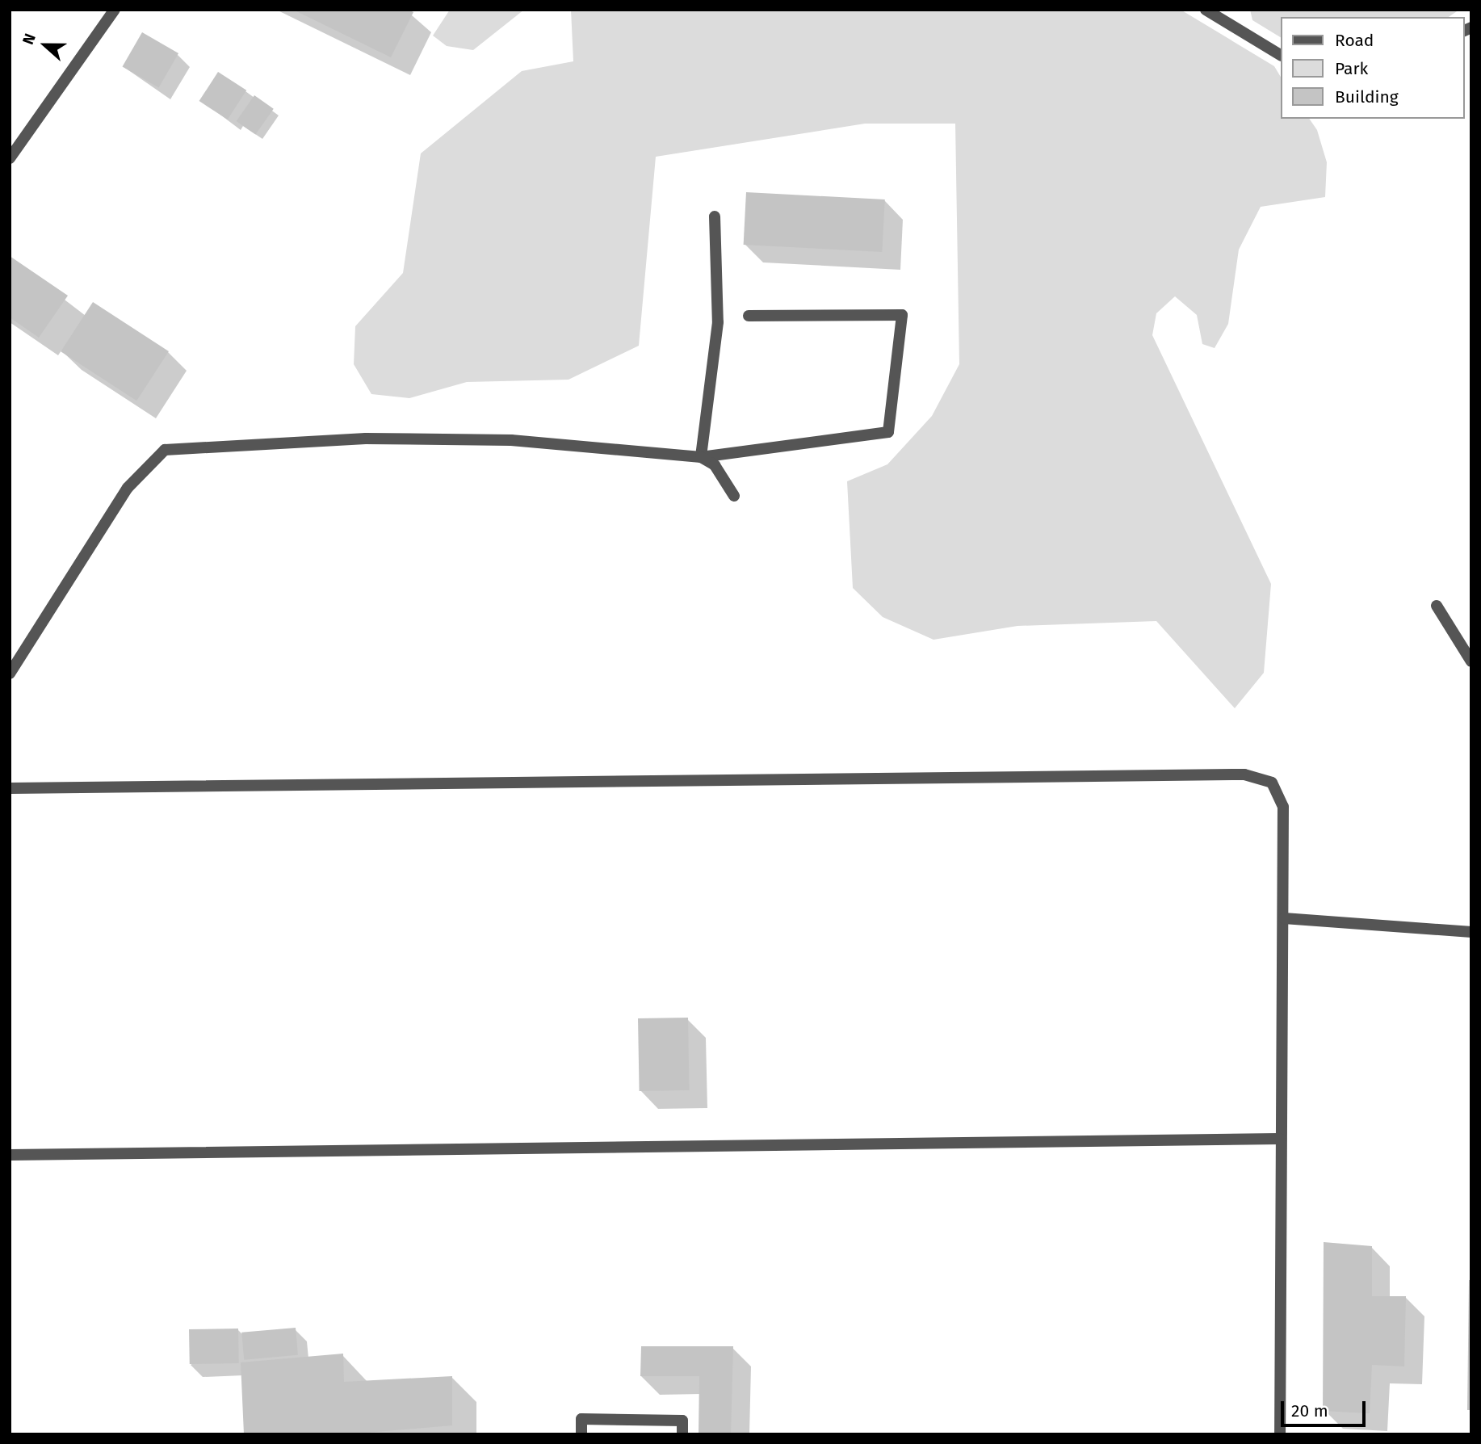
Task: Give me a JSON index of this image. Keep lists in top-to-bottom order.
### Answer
{
  "legend": ["Road", "Park", "Building"],
  "scale_bar": "20 m",
  "north": "left"
}
